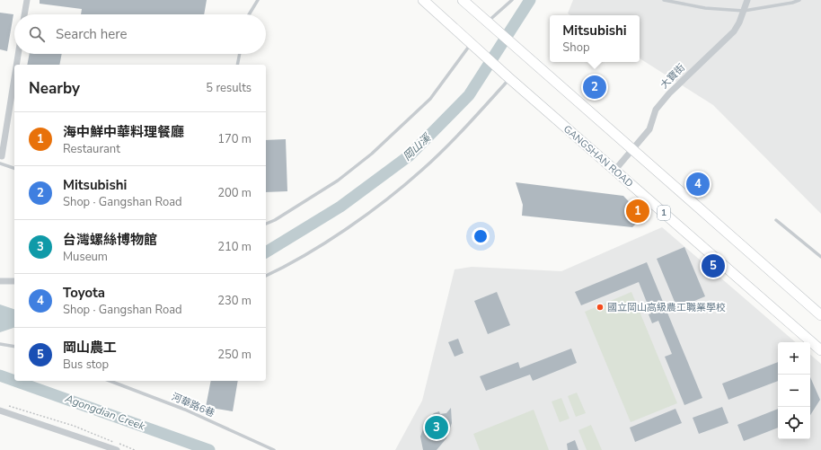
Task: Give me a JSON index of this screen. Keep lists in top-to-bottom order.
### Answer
{
  "streets": {
    "main road": ["GANGSHAN ROAD", "1"],
    "street": ["大寶街"],
    "lane": ["河華路6巷"]
  },
  "crossings": [
    ["大寶街", "GANGSHAN ROAD"],
    ["GANGSHAN ROAD", "1"]
  ],
  "water": ["岡山溪", "Agongdian Creek"],
  "places": ["國立岡山高級農工職業學校"],
  "page": {
    "search": "Search here",
    "popup": ["Mitsubishi", "Shop"],
    "heading": ["Nearby", "5 results"],
    "pins": [
      "2",
      "4",
      "1",
      "5",
      "3"
    ],
    "list": [
      {
        "mark": "1",
        "name": "海中鮮中華料理餐廳",
        "note": "Restaurant",
        "value": "170 m"
      },
      {
        "mark": "2",
        "name": "Mitsubishi",
        "note": "Shop · Gangshan Road",
        "value": "200 m"
      },
      {
        "mark": "3",
        "name": "台灣螺絲博物館",
        "note": "Museum",
        "value": "210 m"
      },
      {
        "mark": "4",
        "name": "Toyota",
        "note": "Shop · Gangshan Road",
        "value": "230 m"
      },
      {
        "mark": "5",
        "name": "岡山農工",
        "note": "Bus stop",
        "value": "250 m"
      }
    ],
    "map_buttons": ["+", "−"]
  }
}
